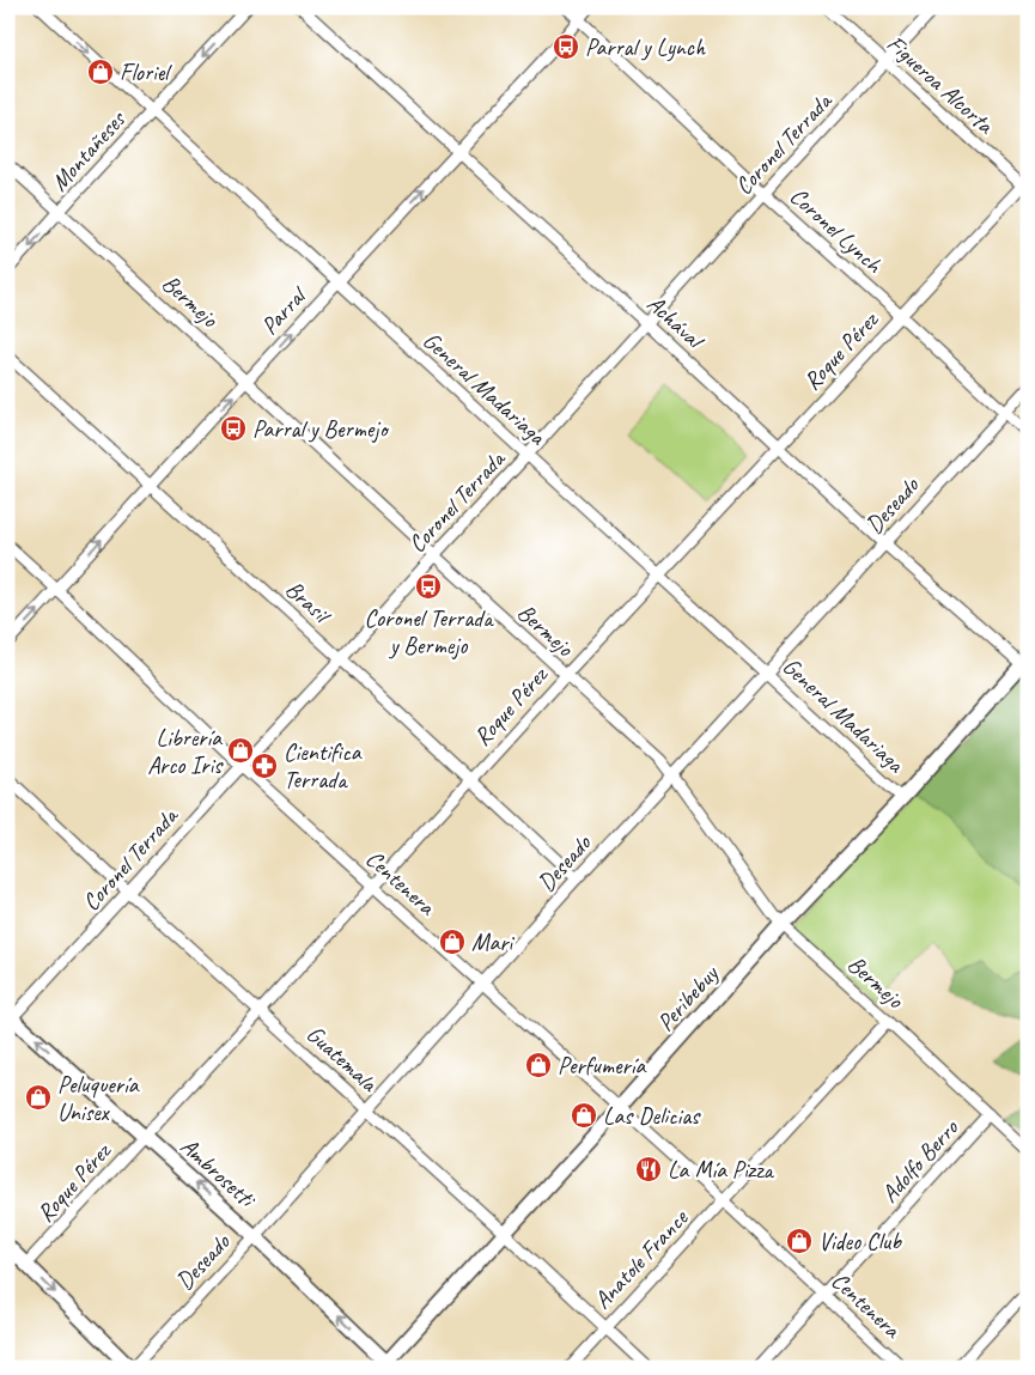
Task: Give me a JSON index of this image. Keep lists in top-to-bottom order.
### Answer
{
  "streets": {
    "street": [
      "Figueroa Alcorta",
      "Coronel Terrada",
      "Montañeses",
      "Coronel Lynch",
      "Bermejo",
      "Parral",
      "Achával",
      "Roque Pérez",
      "General Madariaga",
      "Deseado",
      "Brasil",
      "Centenera",
      "Peribebuy",
      "Guatemala",
      "Adolfo Berro",
      "Ambrosetti",
      "Anatole France"
    ]
  },
  "crossings": [
    ["Figueroa Alcorta", "Coronel Terrada"],
    ["Figueroa Alcorta", "Roque Pérez"],
    ["Coronel Terrada", "Coronel Lynch"],
    ["Coronel Terrada", "Bermejo"],
    ["Coronel Terrada", "Achával"],
    ["Coronel Terrada", "General Madariaga"],
    ["Coronel Terrada", "Brasil"],
    ["Coronel Terrada", "Centenera"],
    ["Coronel Terrada", "Guatemala"],
    ["Coronel Terrada", "Ambrosetti"],
    ["Montañeses", "Bermejo"],
    ["Montañeses", "General Madariaga"],
    ["Coronel Lynch", "Parral"],
    ["Coronel Lynch", "Roque Pérez"],
    ["Coronel Lynch", "Deseado"],
    ["Bermejo", "Parral"],
    ["Bermejo", "Roque Pérez"],
    ["Bermejo", "Deseado"],
    ["Bermejo", "Peribebuy"],
    ["Bermejo", "Adolfo Berro"],
    ["Bermejo", "Anatole France"],
    ["Parral", "Achával"],
    ["Parral", "General Madariaga"],
    ["Parral", "Brasil"],
    ["Parral", "Centenera"],
    ["Achával", "Roque Pérez"],
    ["Achával", "Deseado"],
    ["Achával", "Peribebuy"],
    ["Roque Pérez", "General Madariaga"],
    ["Roque Pérez", "Brasil"],
    ["Roque Pérez", "Centenera"],
    ["Roque Pérez", "Guatemala"],
    ["Roque Pérez", "Ambrosetti"],
    ["General Madariaga", "Deseado"],
    ["General Madariaga", "Peribebuy"],
    ["Deseado", "Brasil"],
    ["Deseado", "Centenera"],
    ["Deseado", "Guatemala"],
    ["Deseado", "Ambrosetti"],
    ["Centenera", "Peribebuy"],
    ["Centenera", "Adolfo Berro"],
    ["Centenera", "Anatole France"],
    ["Peribebuy", "Guatemala"],
    ["Peribebuy", "Ambrosetti"],
    ["Guatemala", "Anatole France"]
  ],
  "one_way": ["Montañeses", "Parral", "Ambrosetti"],
  "places": {
    "bus stop": ["Parral y Lynch", "Parral y Bermejo", "Coronel Terrada y Bermejo"],
    "shop": [
      "Floriel",
      "Librería Arco Iris",
      "Mari",
      "Perfumería",
      "Peluquería Unisex",
      "Las Delicias",
      "Video Club"
    ],
    "pharmacy": ["Cientifica Terrada"],
    "restaurant": ["La Mía Pizza"]
  }
}
